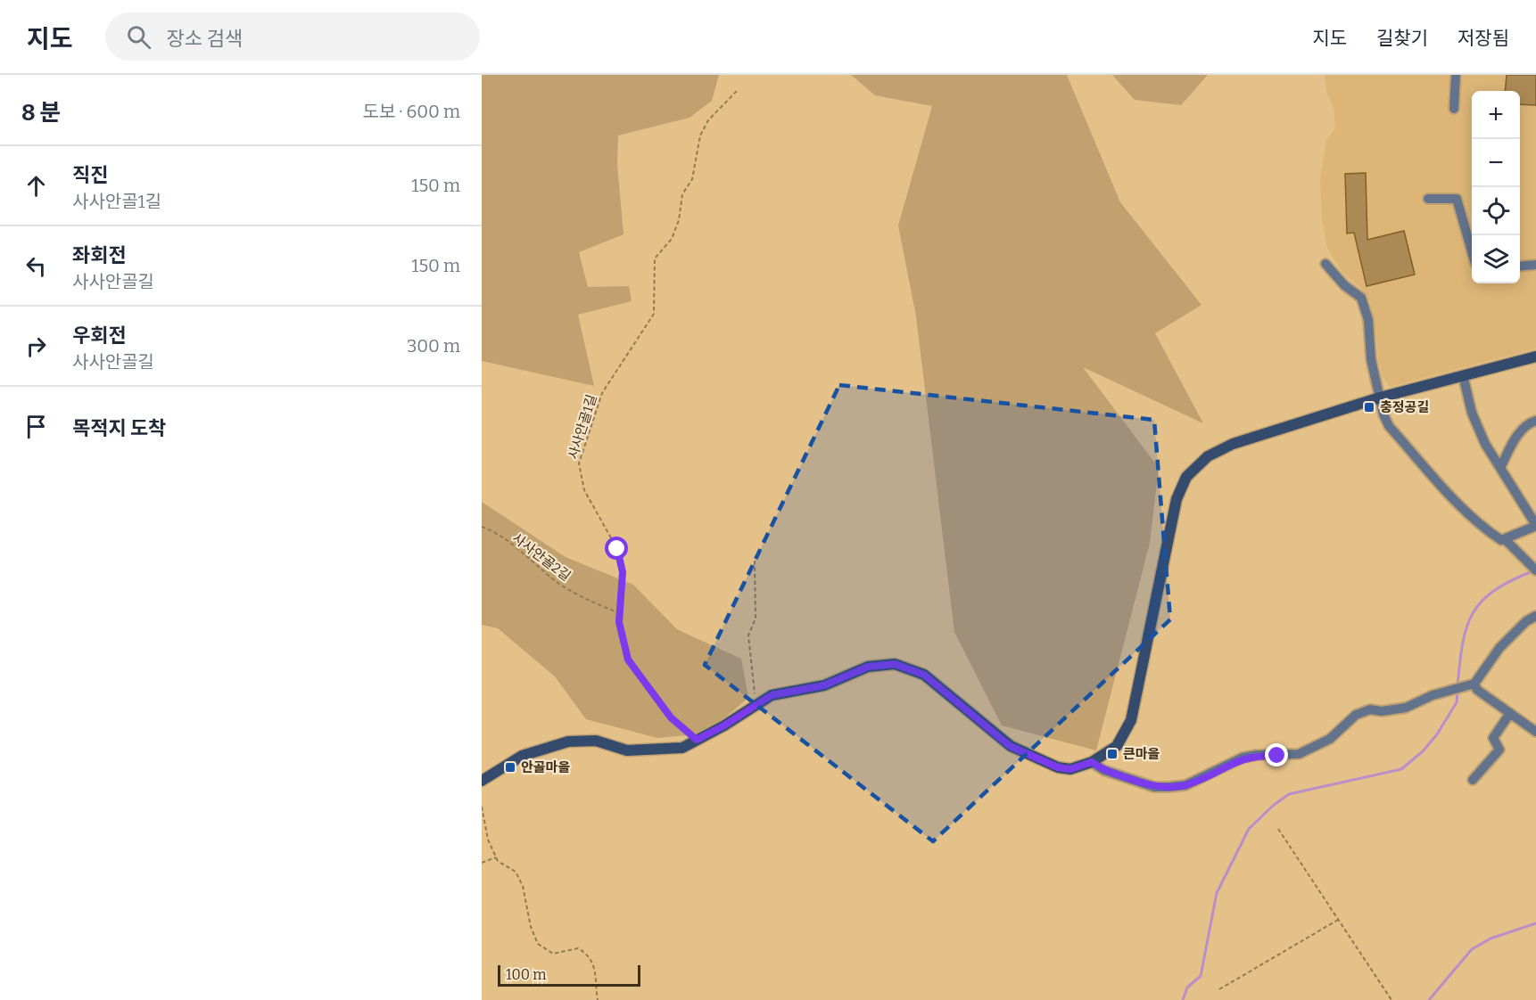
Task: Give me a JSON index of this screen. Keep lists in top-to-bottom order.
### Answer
{
  "streets": {
    "path": ["사사안골1길", "사사안골2길"]
  },
  "crossings": [
    ["사사안골1길", "사사안골2길"]
  ],
  "places": {
    "transit": ["충정공길", "큰마을", "안골마을"]
  },
  "scale_bar": "100 m",
  "page": {
    "header": "지도",
    "search": "장소 검색",
    "nav": ["지도", "길찾기", "저장됨"],
    "heading": ["8 분", "도보 · 600 m"],
    "map_buttons": ["+", "−"],
    "list": [
      ["직진", "사사안골1길", "150 m"],
      ["좌회전", "사사안골길", "150 m"],
      ["우회전", "사사안골길", "300 m"],
      "목적지 도착"
    ],
    "scale": "100 m"
  }
}
